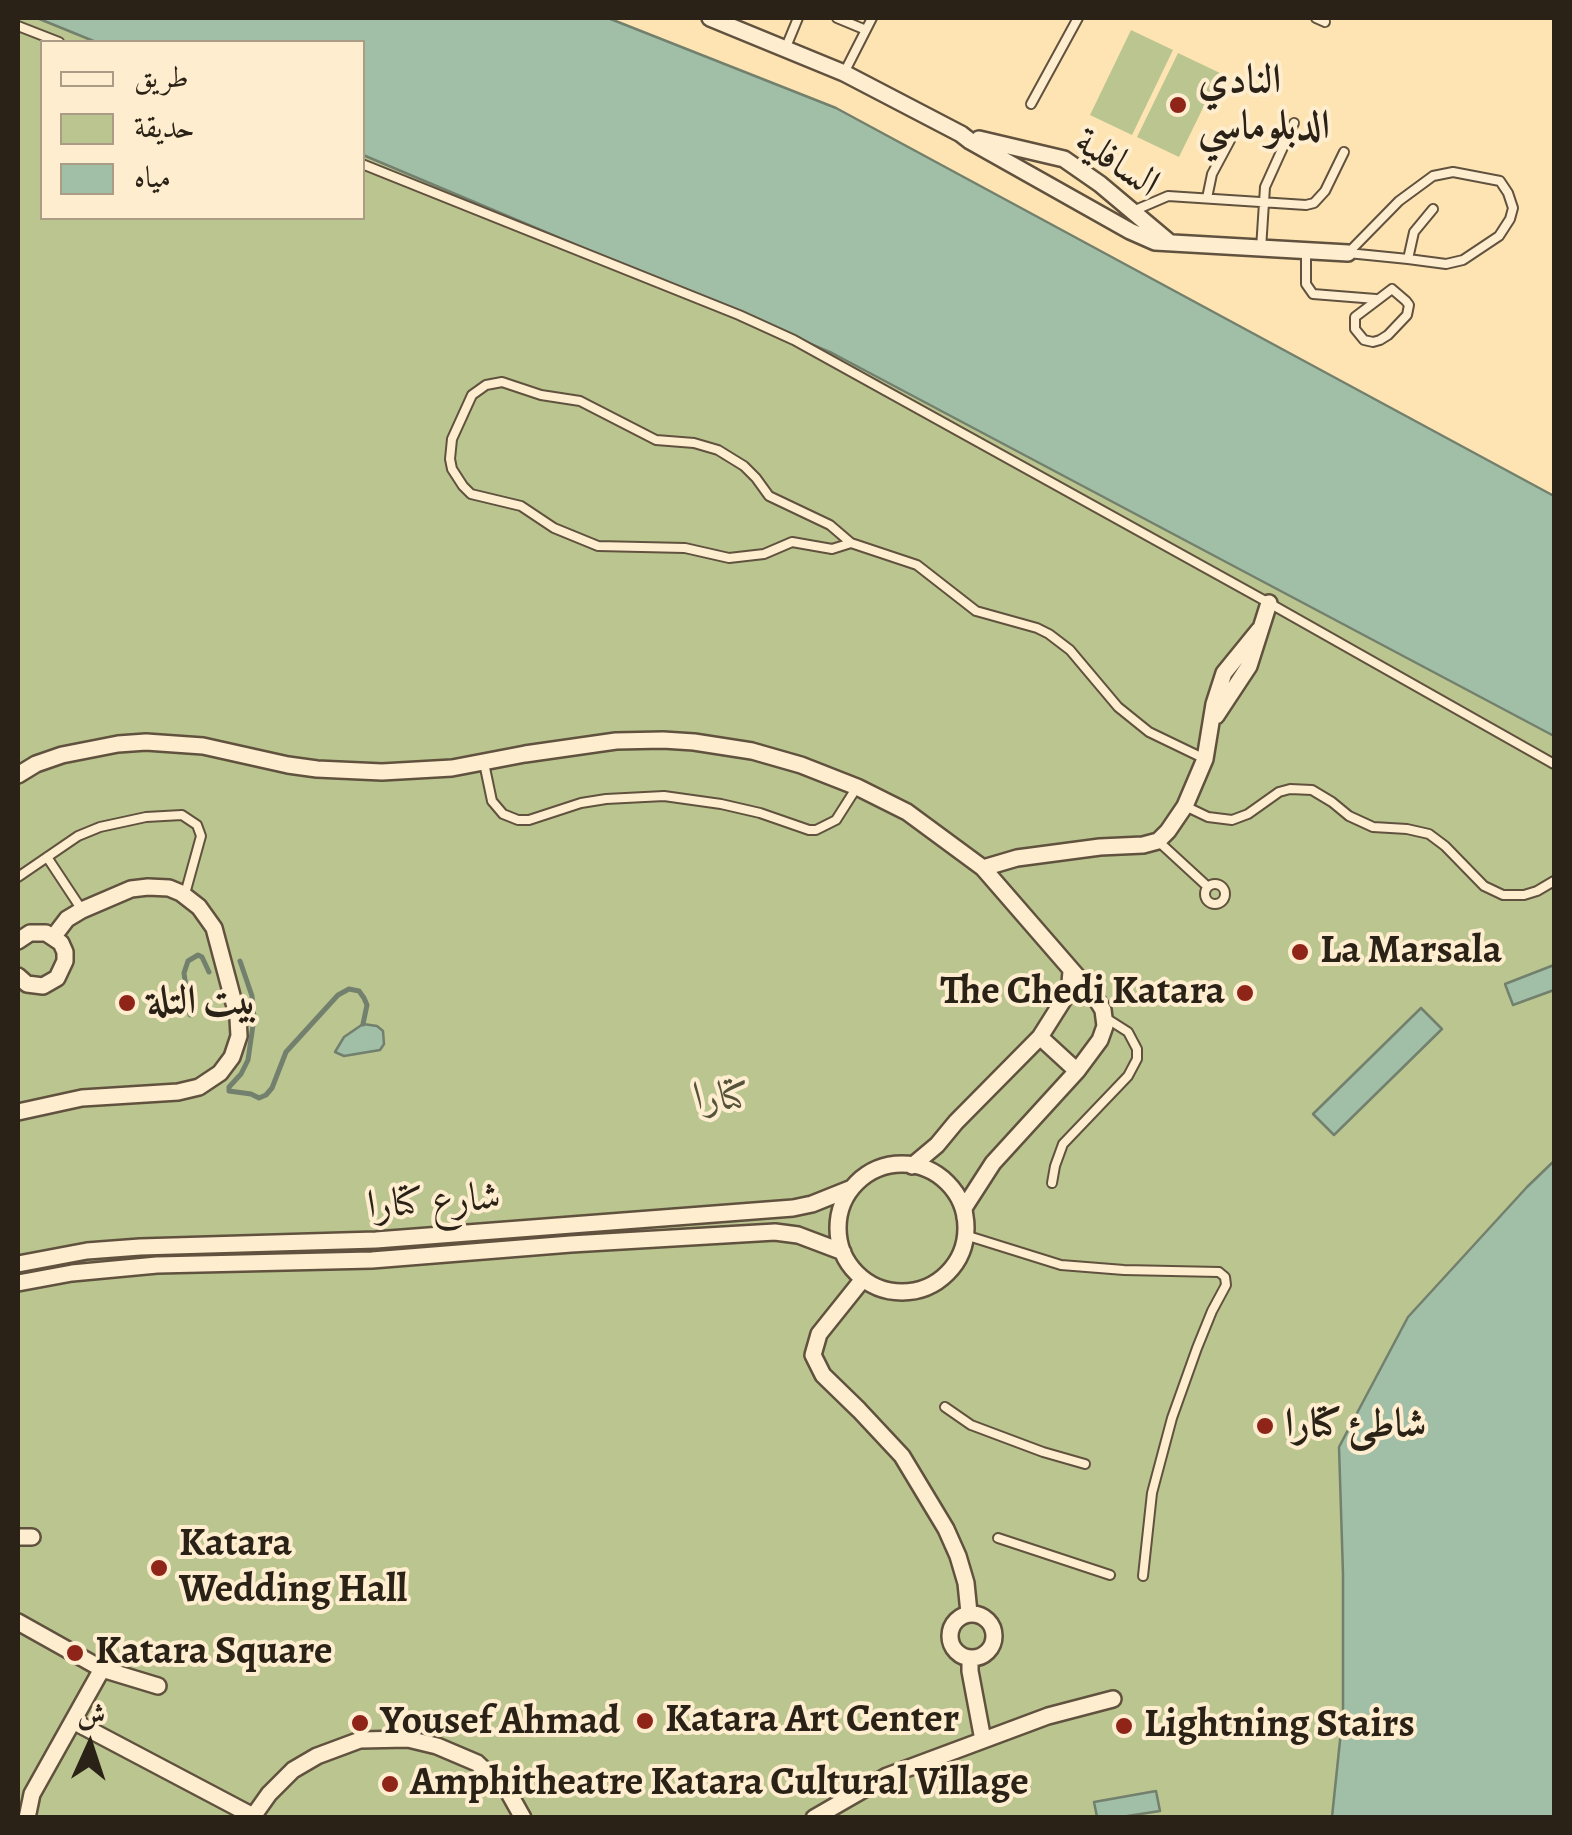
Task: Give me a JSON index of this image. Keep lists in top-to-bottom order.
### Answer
{
  "streets": {
    "street": ["السافلية", "شارع كتارا"]
  },
  "parks": ["كتارا"],
  "places": [
    "النادي الدبلوماسي",
    "La Marsala",
    "The Chedi Katara",
    "بيت التلة",
    "شاطئ كتارا",
    "Katara Wedding Hall",
    "Katara Square",
    "Katara Art Center",
    "Yousef Ahmad",
    "Lightning Stairs",
    "Amphitheatre Katara Cultural Village"
  ],
  "legend": ["طريق", "حديقة", "مياه"],
  "north": "top"
}
